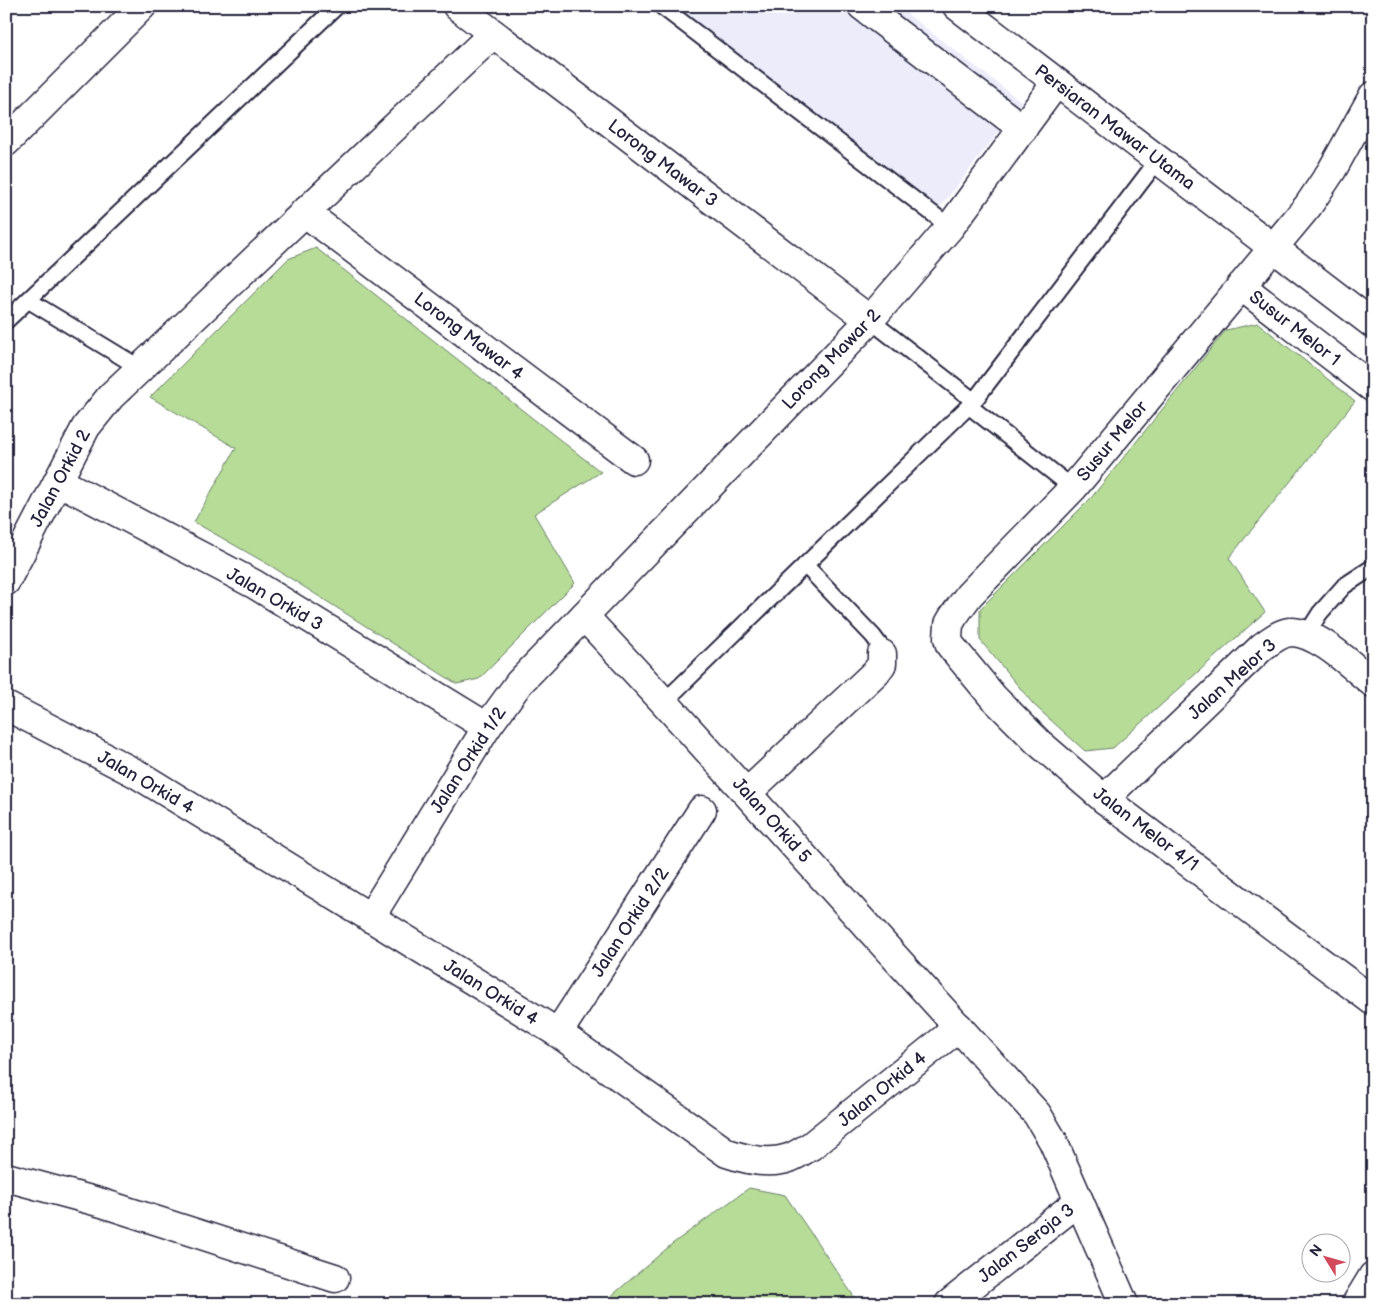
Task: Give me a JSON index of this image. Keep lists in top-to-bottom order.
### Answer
{
  "streets": {
    "street": [
      "Persiaran Mawar Utama",
      "Lorong Mawar 3",
      "Susur Melor 1",
      "Lorong Mawar 4",
      "Lorong Mawar 2",
      "Susur Melor",
      "Jalan Orkid 2",
      "Jalan Orkid 3",
      "Jalan Melor 3",
      "Jalan Orkid 1/2",
      "Jalan Orkid 4",
      "Jalan Orkid 5",
      "Jalan Melor 4/1",
      "Jalan Orkid 2/2",
      "Jalan Seroja 3"
    ]
  },
  "crossings": [
    ["Persiaran Mawar Utama", "Lorong Mawar 2"],
    ["Persiaran Mawar Utama", "Susur Melor"],
    ["Lorong Mawar 3", "Lorong Mawar 2"],
    ["Lorong Mawar 3", "Jalan Orkid 2"],
    ["Susur Melor 1", "Susur Melor"],
    ["Lorong Mawar 4", "Jalan Orkid 2"],
    ["Lorong Mawar 2", "Jalan Orkid 1/2"],
    ["Lorong Mawar 2", "Jalan Orkid 5"],
    ["Susur Melor", "Jalan Melor 4/1"],
    ["Jalan Orkid 2", "Jalan Orkid 3"],
    ["Jalan Orkid 3", "Jalan Orkid 1/2"],
    ["Jalan Melor 3", "Jalan Melor 4/1"],
    ["Jalan Orkid 1/2", "Jalan Orkid 4"],
    ["Jalan Orkid 1/2", "Jalan Orkid 5"],
    ["Jalan Orkid 4", "Jalan Orkid 5"],
    ["Jalan Orkid 4", "Jalan Orkid 2/2"],
    ["Jalan Orkid 5", "Jalan Seroja 3"]
  ],
  "north": "top left"
}
